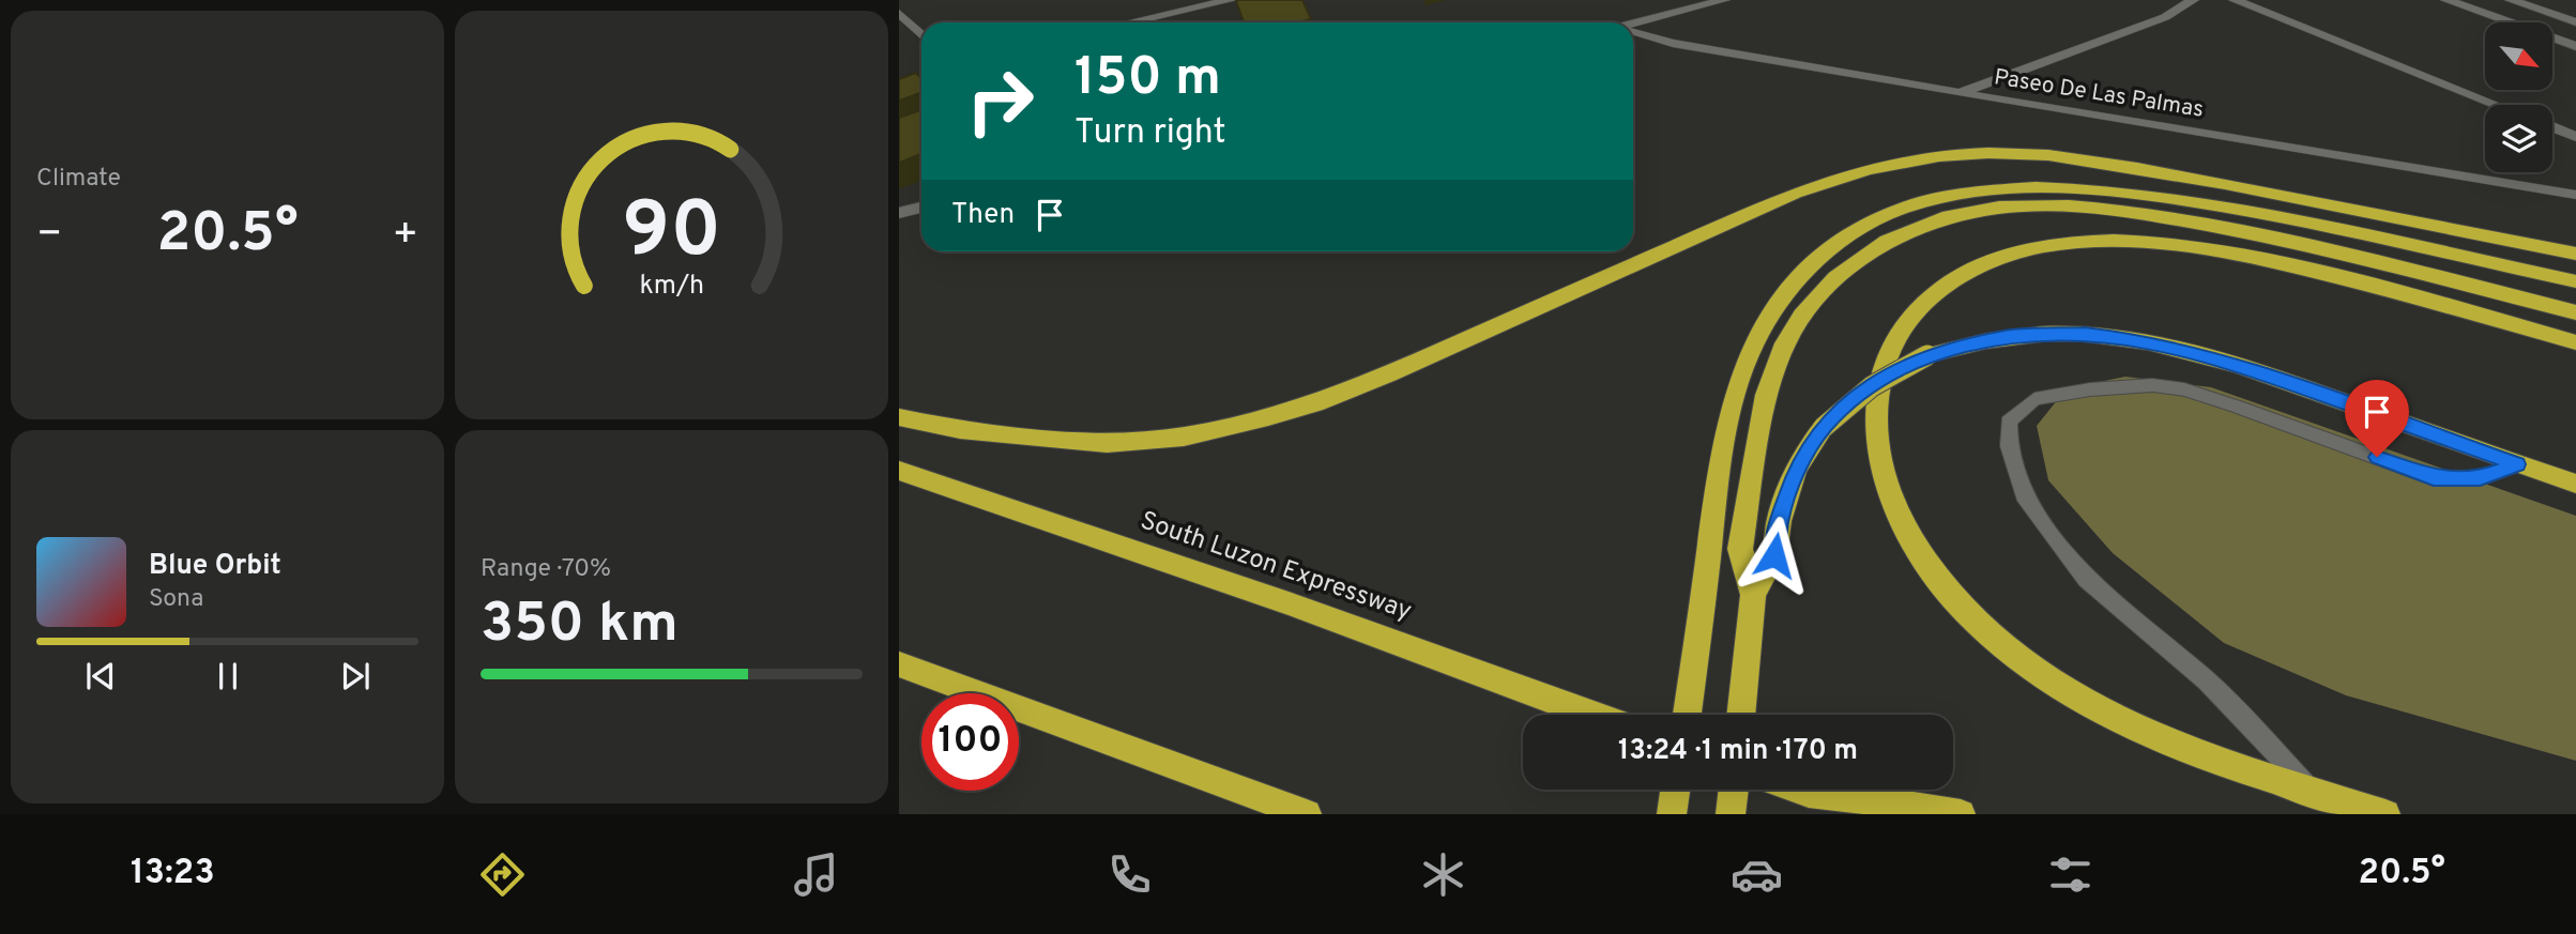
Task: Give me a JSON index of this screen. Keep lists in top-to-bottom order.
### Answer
{
  "streets": {
    "highway": ["South Luzon Expressway"],
    "street": ["Paseo De Las Palmas"]
  },
  "north": "bottom right",
  "page": {
    "tile": [
      "Climate",
      ["Range · 70%", "350 km"]
    ],
    "turn": ["150 m", "Turn right"],
    "then": "Then",
    "heat": ["−", "20.5°", "+"],
    "song": ["Blue Orbit", "Sona"],
    "limit": "100",
    "trip": "13:24 · 1 min · 170 m",
    "tabs": ["13:23", "20.5°"],
    "gauge": ["90", "km/h"]
  }
}
